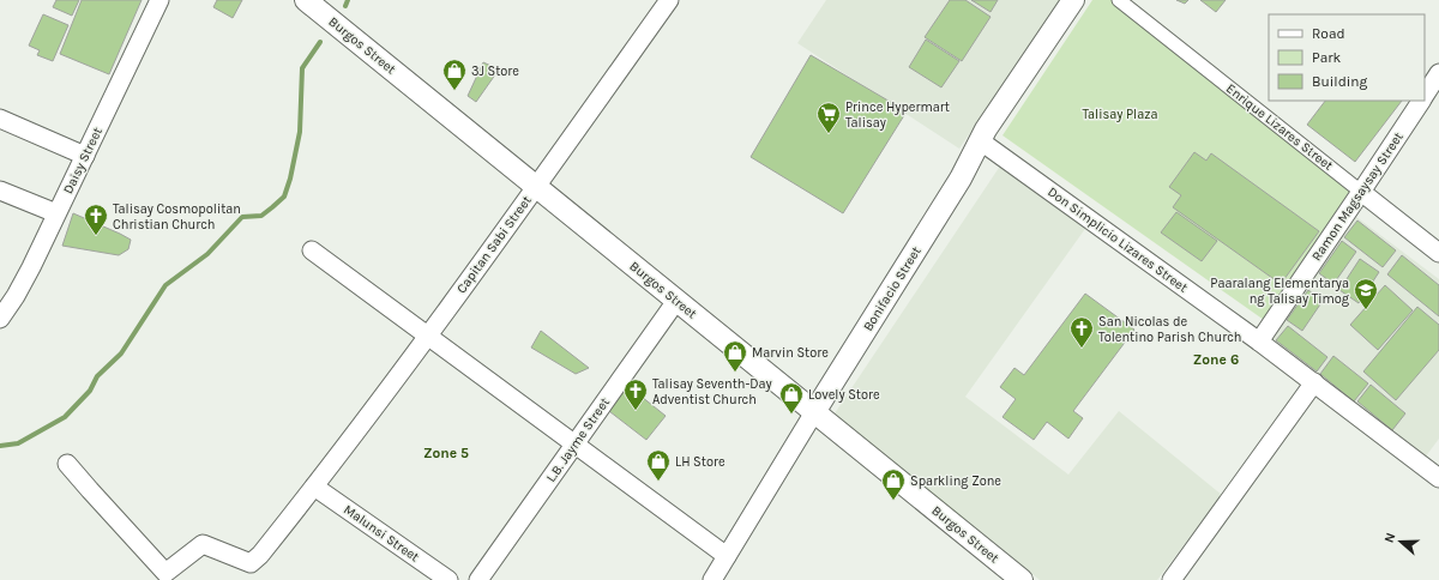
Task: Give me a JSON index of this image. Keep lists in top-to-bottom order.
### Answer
{
  "streets": {
    "street": [
      "Burgos Street",
      "Enrique Lizares Street",
      "Daisy Street",
      "Ramon Magsaysay Street",
      "Don Simplicio Lizares Street",
      "Capitan Sabi Street",
      "Bonifacio Street",
      "L.B. Jayme Street",
      "Malunsi Street"
    ]
  },
  "crossings": [
    ["Burgos Street", "Capitan Sabi Street"],
    ["Burgos Street", "Bonifacio Street"],
    ["Burgos Street", "L.B. Jayme Street"],
    ["Enrique Lizares Street", "Ramon Magsaysay Street"],
    ["Ramon Magsaysay Street", "Don Simplicio Lizares Street"],
    ["Don Simplicio Lizares Street", "Bonifacio Street"],
    ["Capitan Sabi Street", "Malunsi Street"]
  ],
  "districts": ["Zone 6", "Zone 5"],
  "parks": ["Talisay Plaza"],
  "places": {
    "shop": [
      "3J Store",
      "Marvin Store",
      "Lovely Store",
      "LH Store",
      "Sparkling Zone"
    ],
    "supermarket": ["Prince Hypermart Talisay"],
    "church": ["Talisay Cosmopolitan Christian Church", "San Nicolas de Tolentino Parish Church", "Talisay Seventh-Day Adventist Church"],
    "school or university": ["Paaralang Elementarya ng Talisay Timog"]
  },
  "legend": ["Road", "Park", "Building"],
  "north": "left"
}
